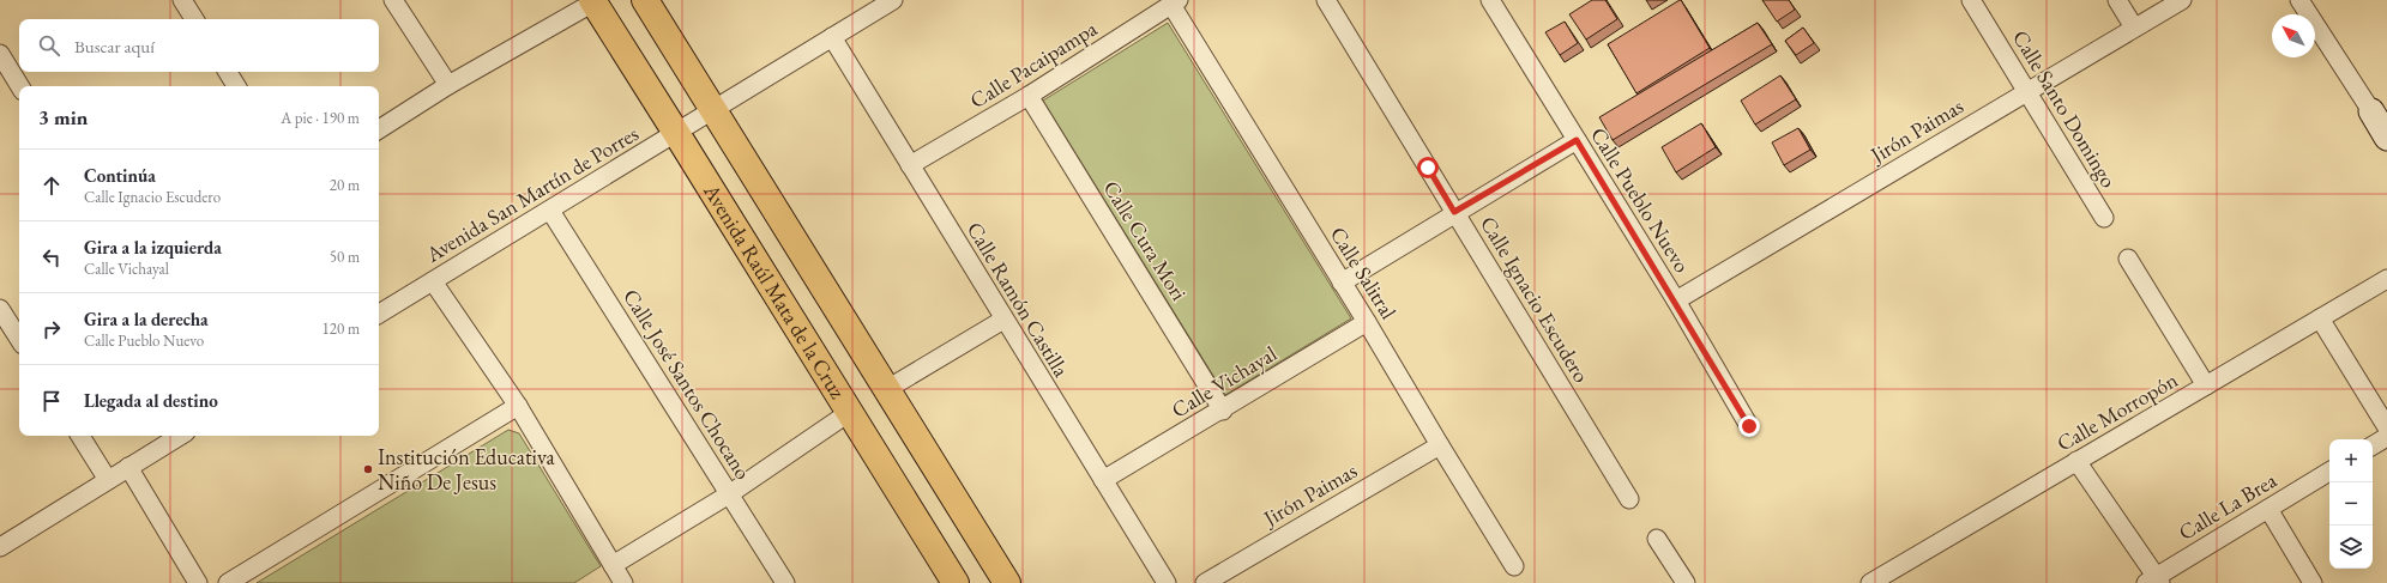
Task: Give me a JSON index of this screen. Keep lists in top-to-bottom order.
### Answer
{
  "streets": {
    "main road": ["Avenida Raúl Mata de la Cruz"],
    "street": [
      "Calle Pacaipampa",
      "Calle Santo Domingo",
      "Jirón Paimas",
      "Avenida San Martín de Porres",
      "Calle Pueblo Nuevo",
      "Calle Cura Mori",
      "Calle Salitral",
      "Calle Ramón Castilla",
      "Calle Ignacio Escudero",
      "Calle Vichayal",
      "Calle José Santos Chocano",
      "Calle Morropón",
      "Calle La Brea"
    ]
  },
  "crossings": [
    ["Calle Pacaipampa", "Calle Cura Mori"],
    ["Calle Pacaipampa", "Calle Salitral"],
    ["Calle Pacaipampa", "Calle Ramón Castilla"],
    ["Calle Santo Domingo", "Jirón Paimas"],
    ["Jirón Paimas", "Calle Pueblo Nuevo"],
    ["Jirón Paimas", "Calle Salitral"],
    ["Avenida San Martín de Porres", "Avenida Raúl Mata de la Cruz"],
    ["Avenida San Martín de Porres", "Calle Ramón Castilla"],
    ["Avenida San Martín de Porres", "Calle José Santos Chocano"],
    ["Calle Cura Mori", "Calle Vichayal"],
    ["Calle Salitral", "Calle Vichayal"],
    ["Calle Ramón Castilla", "Calle Vichayal"]
  ],
  "places": ["Institución Educativa Niño De Jesus"],
  "north": "top left",
  "page": {
    "search": "Buscar aquí",
    "heading": ["3 min", "A pie · 190 m"],
    "list": [
      ["Continúa", "Calle Ignacio Escudero", "20 m"],
      ["Gira a la izquierda", "Calle Vichayal", "50 m"],
      ["Gira a la derecha", "Calle Pueblo Nuevo", "120 m"],
      "Llegada al destino"
    ],
    "map_buttons": ["+", "−"]
  }
}
